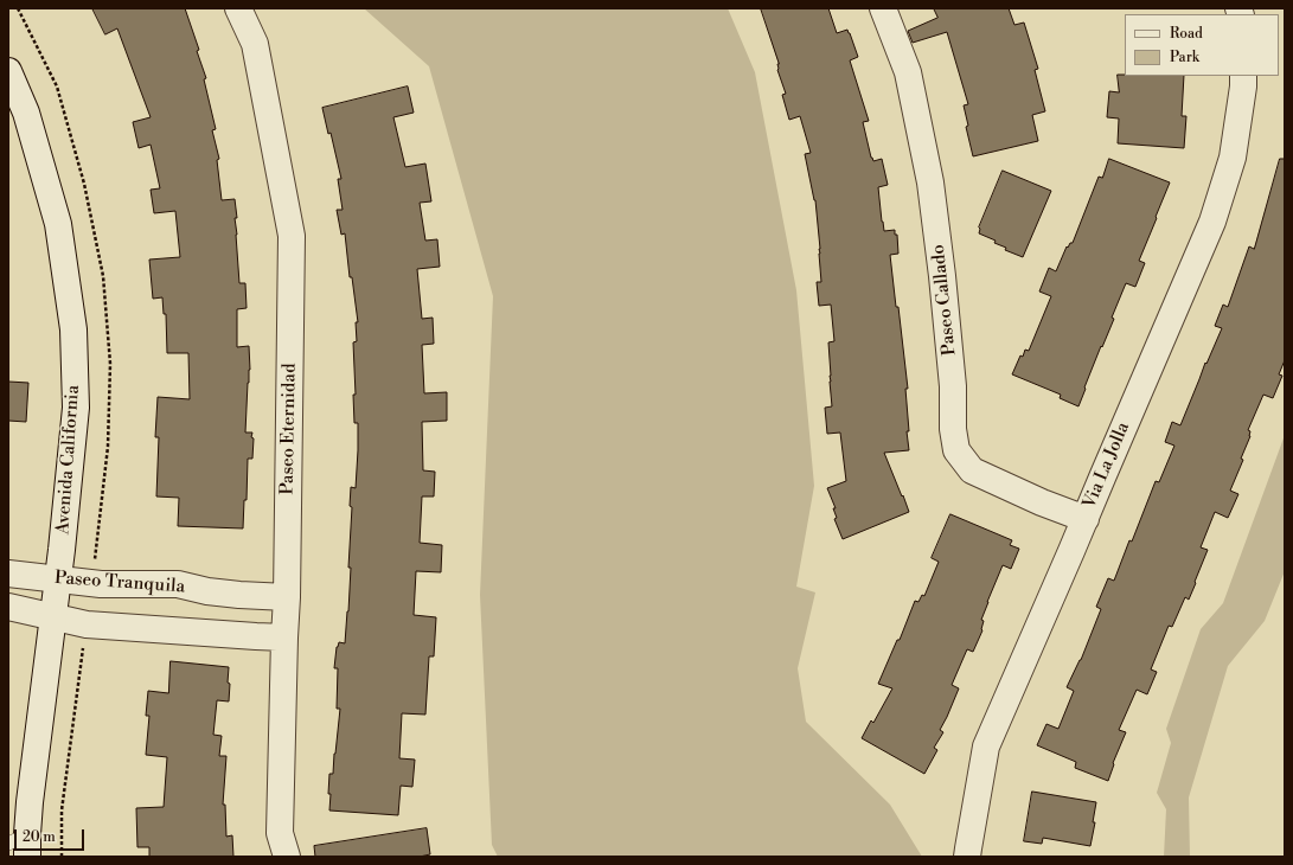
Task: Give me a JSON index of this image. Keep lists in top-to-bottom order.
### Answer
{
  "streets": {
    "street": [
      "Paseo Callado",
      "Paseo Eternidad",
      "Avenida California",
      "Via La Jolla",
      "Paseo Tranquila"
    ]
  },
  "crossings": [
    ["Paseo Callado", "Via La Jolla"],
    ["Paseo Eternidad", "Paseo Tranquila"],
    ["Avenida California", "Paseo Tranquila"]
  ],
  "legend": ["Road", "Park"],
  "scale_bar": "20 m"
}
